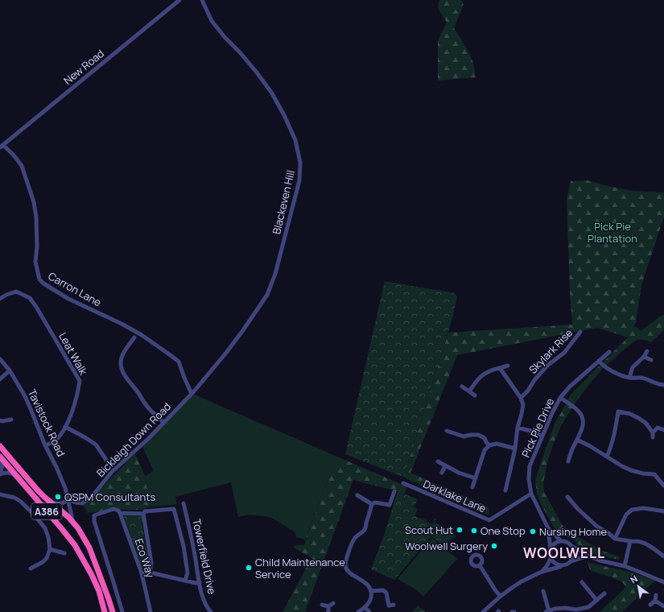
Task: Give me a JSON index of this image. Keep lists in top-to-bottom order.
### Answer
{
  "streets": {
    "highway": ["Tavistock Road", "A386"],
    "street": [
      "New Road",
      "Blackeven Hill",
      "Carron Lane",
      "Skylark Rise",
      "Leat Walk",
      "Pick Pie Drive",
      "Bickleigh Down Road",
      "Darklake Lane",
      "Towerfield Drive",
      "Eco Way"
    ]
  },
  "crossings": [
    ["New Road", "Carron Lane"],
    ["Blackeven Hill", "Carron Lane"],
    ["Blackeven Hill", "Bickleigh Down Road"],
    ["Carron Lane", "Bickleigh Down Road"],
    ["Leat Walk", "Tavistock Road"],
    ["Tavistock Road", "Bickleigh Down Road"],
    ["Pick Pie Drive", "Darklake Lane"]
  ],
  "districts": ["WOOLWELL"],
  "parks": ["Pick Pie Plantation"],
  "places": [
    "QSPM Consultants",
    "Scout Hut",
    "One Stop",
    "Nursing Home",
    "Woolwell Surgery",
    "Child Maintenance Service"
  ],
  "north": "top left"
}
